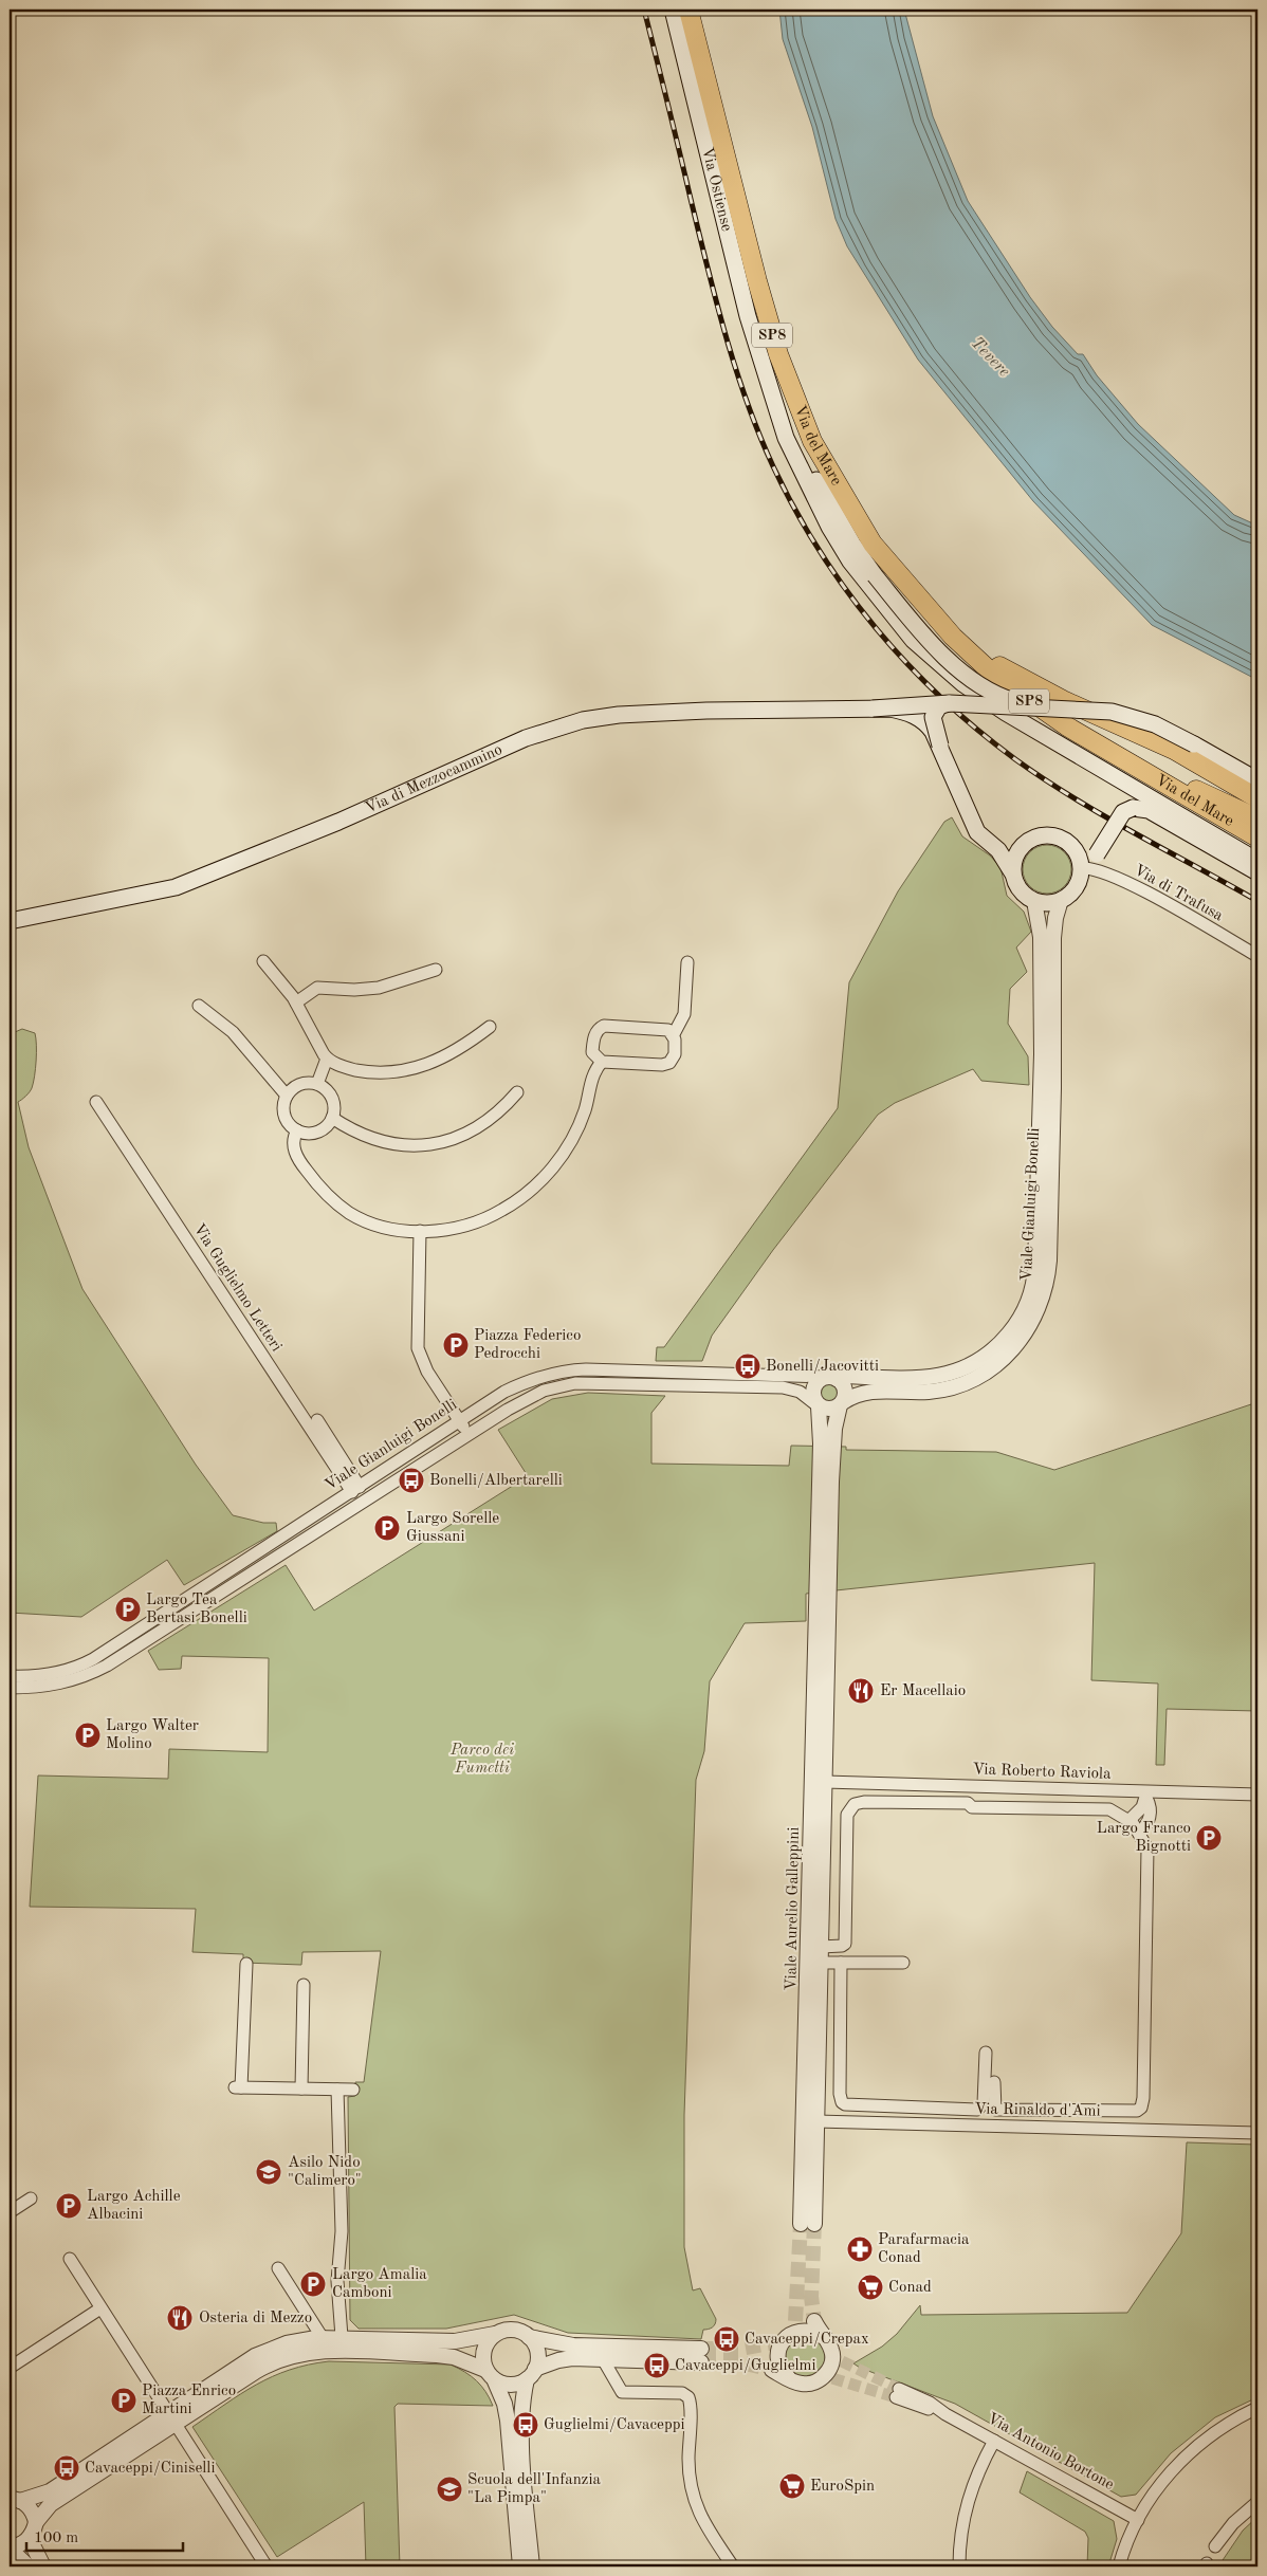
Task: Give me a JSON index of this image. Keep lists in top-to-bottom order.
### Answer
{
  "streets": {
    "main road": [
      "Via Ostiense",
      "SP8",
      "Via del Mare",
      "Via di Mezzocammino"
    ],
    "street": [
      "Via di Trafusa",
      "Viale Gianluigi Bonelli",
      "Via Guglielmo Letteri",
      "Via Roberto Raviola",
      "Viale Aurelio Galleppini",
      "Via Rinaldo d'Ami",
      "Via Antonio Bortone"
    ]
  },
  "crossings": [
    ["Via di Mezzocammino", "Via di Trafusa"],
    ["Via di Mezzocammino", "Viale Gianluigi Bonelli"],
    ["Via di Trafusa", "Viale Gianluigi Bonelli"],
    ["Viale Gianluigi Bonelli", "Via Guglielmo Letteri"],
    ["Via Roberto Raviola", "Viale Aurelio Galleppini"],
    ["Viale Aurelio Galleppini", "Via Rinaldo d'Ami"]
  ],
  "water": ["Tevere"],
  "parks": ["Parco dei Fumetti"],
  "places": {
    "parking": [
      "Piazza Federico Pedrocchi",
      "Largo Sorelle Giussani",
      "Largo Tea Bertasi Bonelli",
      "Largo Walter Molino",
      "Largo Franco Bignotti",
      "Largo Achille Albacini",
      "Largo Amalia Camboni",
      "Piazza Enrico Martini"
    ],
    "bus stop": [
      "Bonelli/Jacovitti",
      "Bonelli/Albertarelli",
      "Cavaceppi/Crepax",
      "Cavaceppi/Guglielmi",
      "Guglielmi/Cavaceppi",
      "Cavaceppi/Ciniselli"
    ],
    "restaurant": ["Er Macellaio", "Osteria di Mezzo"],
    "school or university": ["Asilo Nido \"Calimero\"", "Scuola dell'Infanzia \"La Pimpa\""],
    "pharmacy": ["Parafarmacia Conad"],
    "supermarket": ["Conad", "EuroSpin"]
  },
  "scale_bar": "100 m"
}
